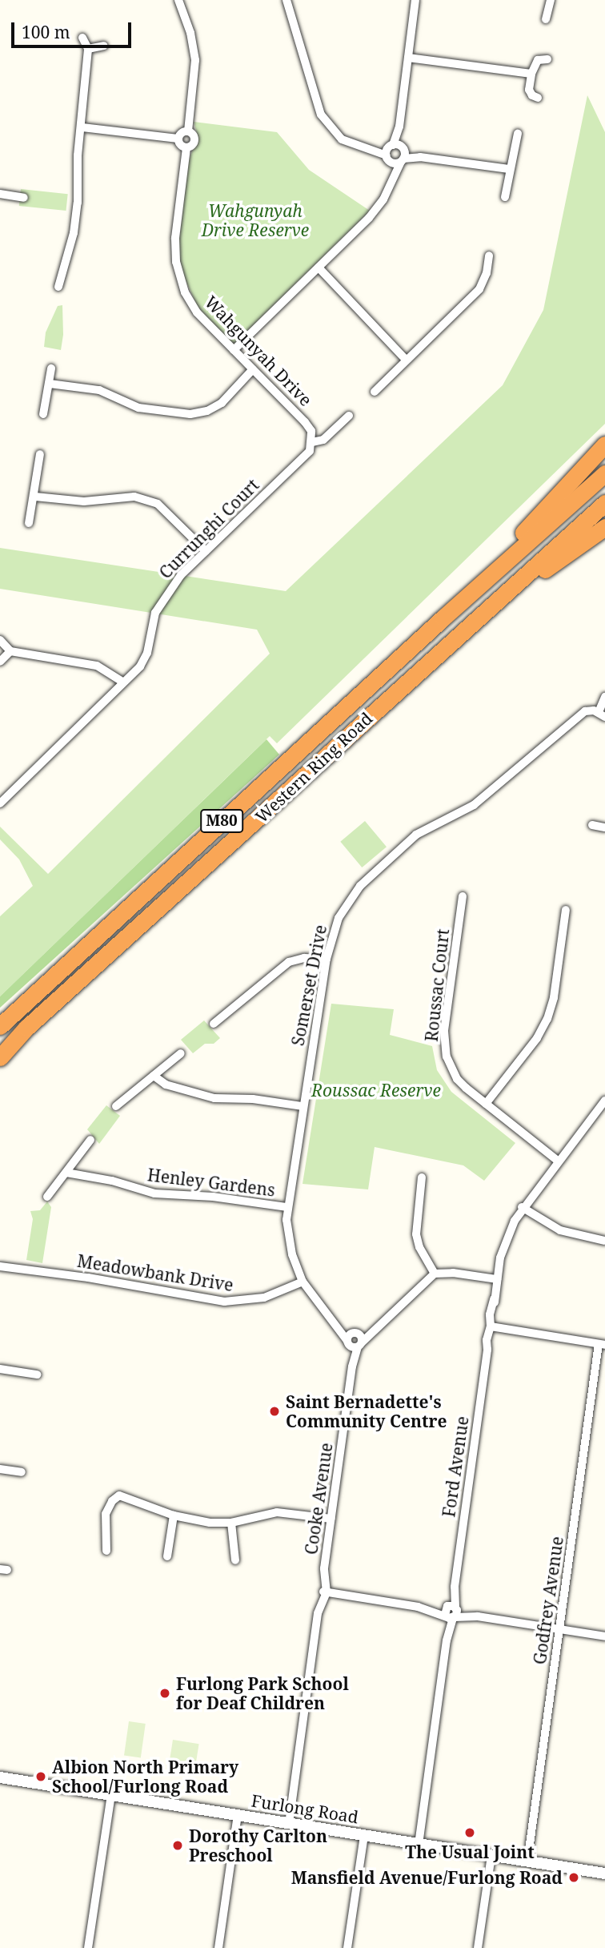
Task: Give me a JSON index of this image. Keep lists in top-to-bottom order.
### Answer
{
  "streets": {
    "highway": ["Western Ring Road", "M80"],
    "street": [
      "Wahgunyah Drive",
      "Currunghi Court",
      "Somerset Drive",
      "Roussac Court",
      "Henley Gardens",
      "Meadowbank Drive",
      "Ford Avenue",
      "Cooke Avenue",
      "Godfrey Avenue",
      "Furlong Road"
    ]
  },
  "crossings": [
    ["Wahgunyah Drive", "Currunghi Court"],
    ["Somerset Drive", "Henley Gardens"],
    ["Somerset Drive", "Meadowbank Drive"],
    ["Somerset Drive", "Cooke Avenue"],
    ["Roussac Court", "Ford Avenue"],
    ["Ford Avenue", "Furlong Road"],
    ["Cooke Avenue", "Furlong Road"],
    ["Godfrey Avenue", "Furlong Road"]
  ],
  "parks": ["Wahgunyah Drive Reserve", "Roussac Reserve"],
  "places": [
    "Saint Bernadette's Community Centre",
    "Furlong Park School for Deaf Children",
    "Albion North Primary School/Furlong Road",
    "The Usual Joint",
    "Dorothy Carlton Preschool",
    "Mansfield Avenue/Furlong Road"
  ],
  "scale_bar": "100 m"
}
